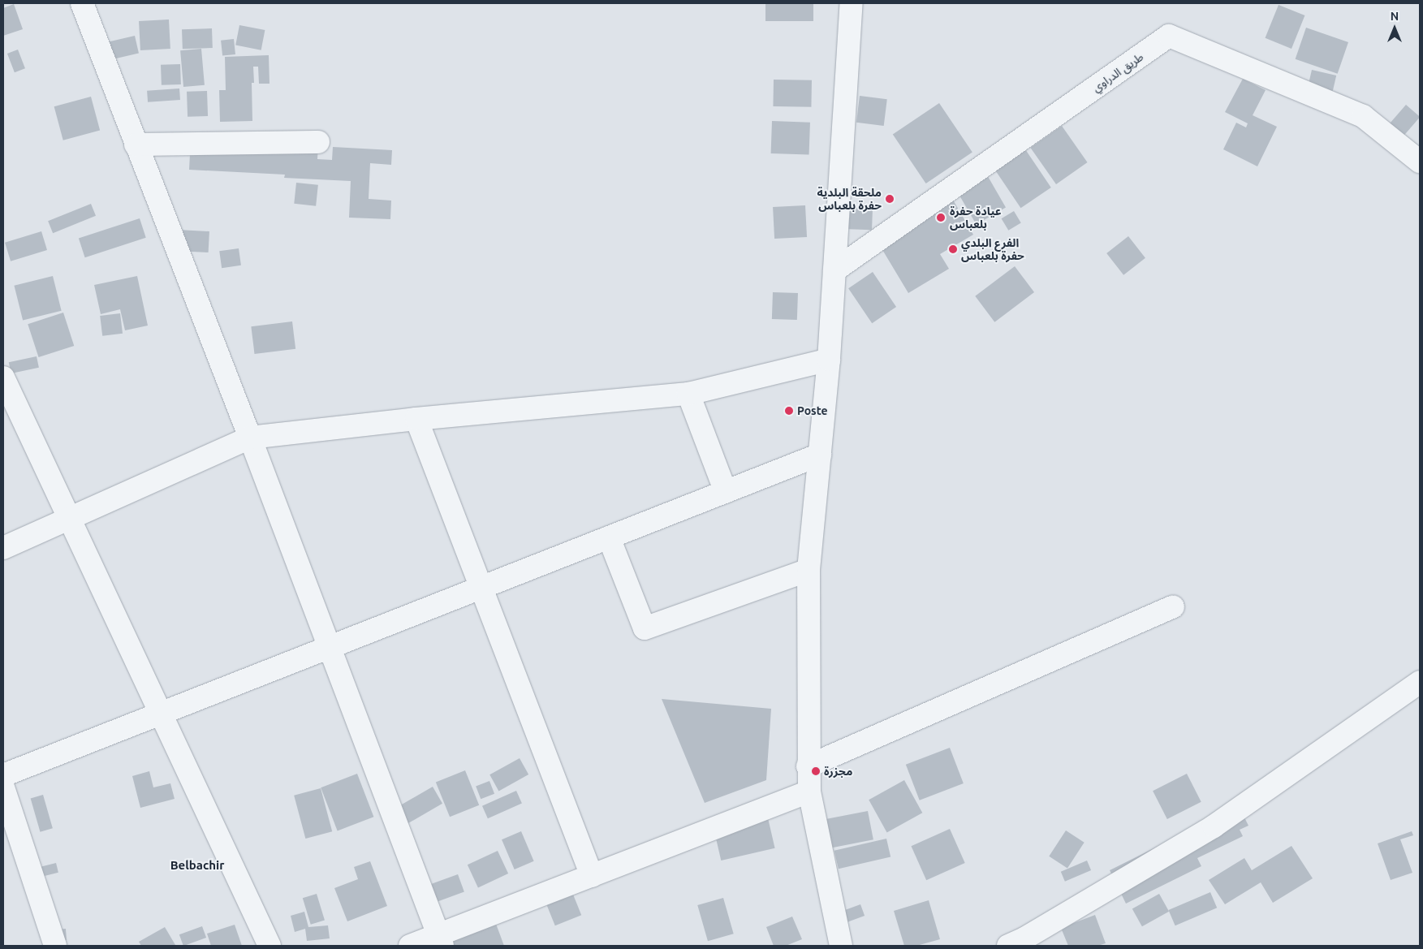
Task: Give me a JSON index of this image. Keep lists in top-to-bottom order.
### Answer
{
  "streets": {
    "street": ["طريق الدراوي"]
  },
  "districts": ["Belbachir"],
  "places": [
    "ملحقة البلدية حفرة بلعباس",
    "عيادة حفرة بلعباس",
    "الفرع البلدي حفرة بلعباس",
    "Poste",
    "مجزرة"
  ],
  "north": "top"
}
